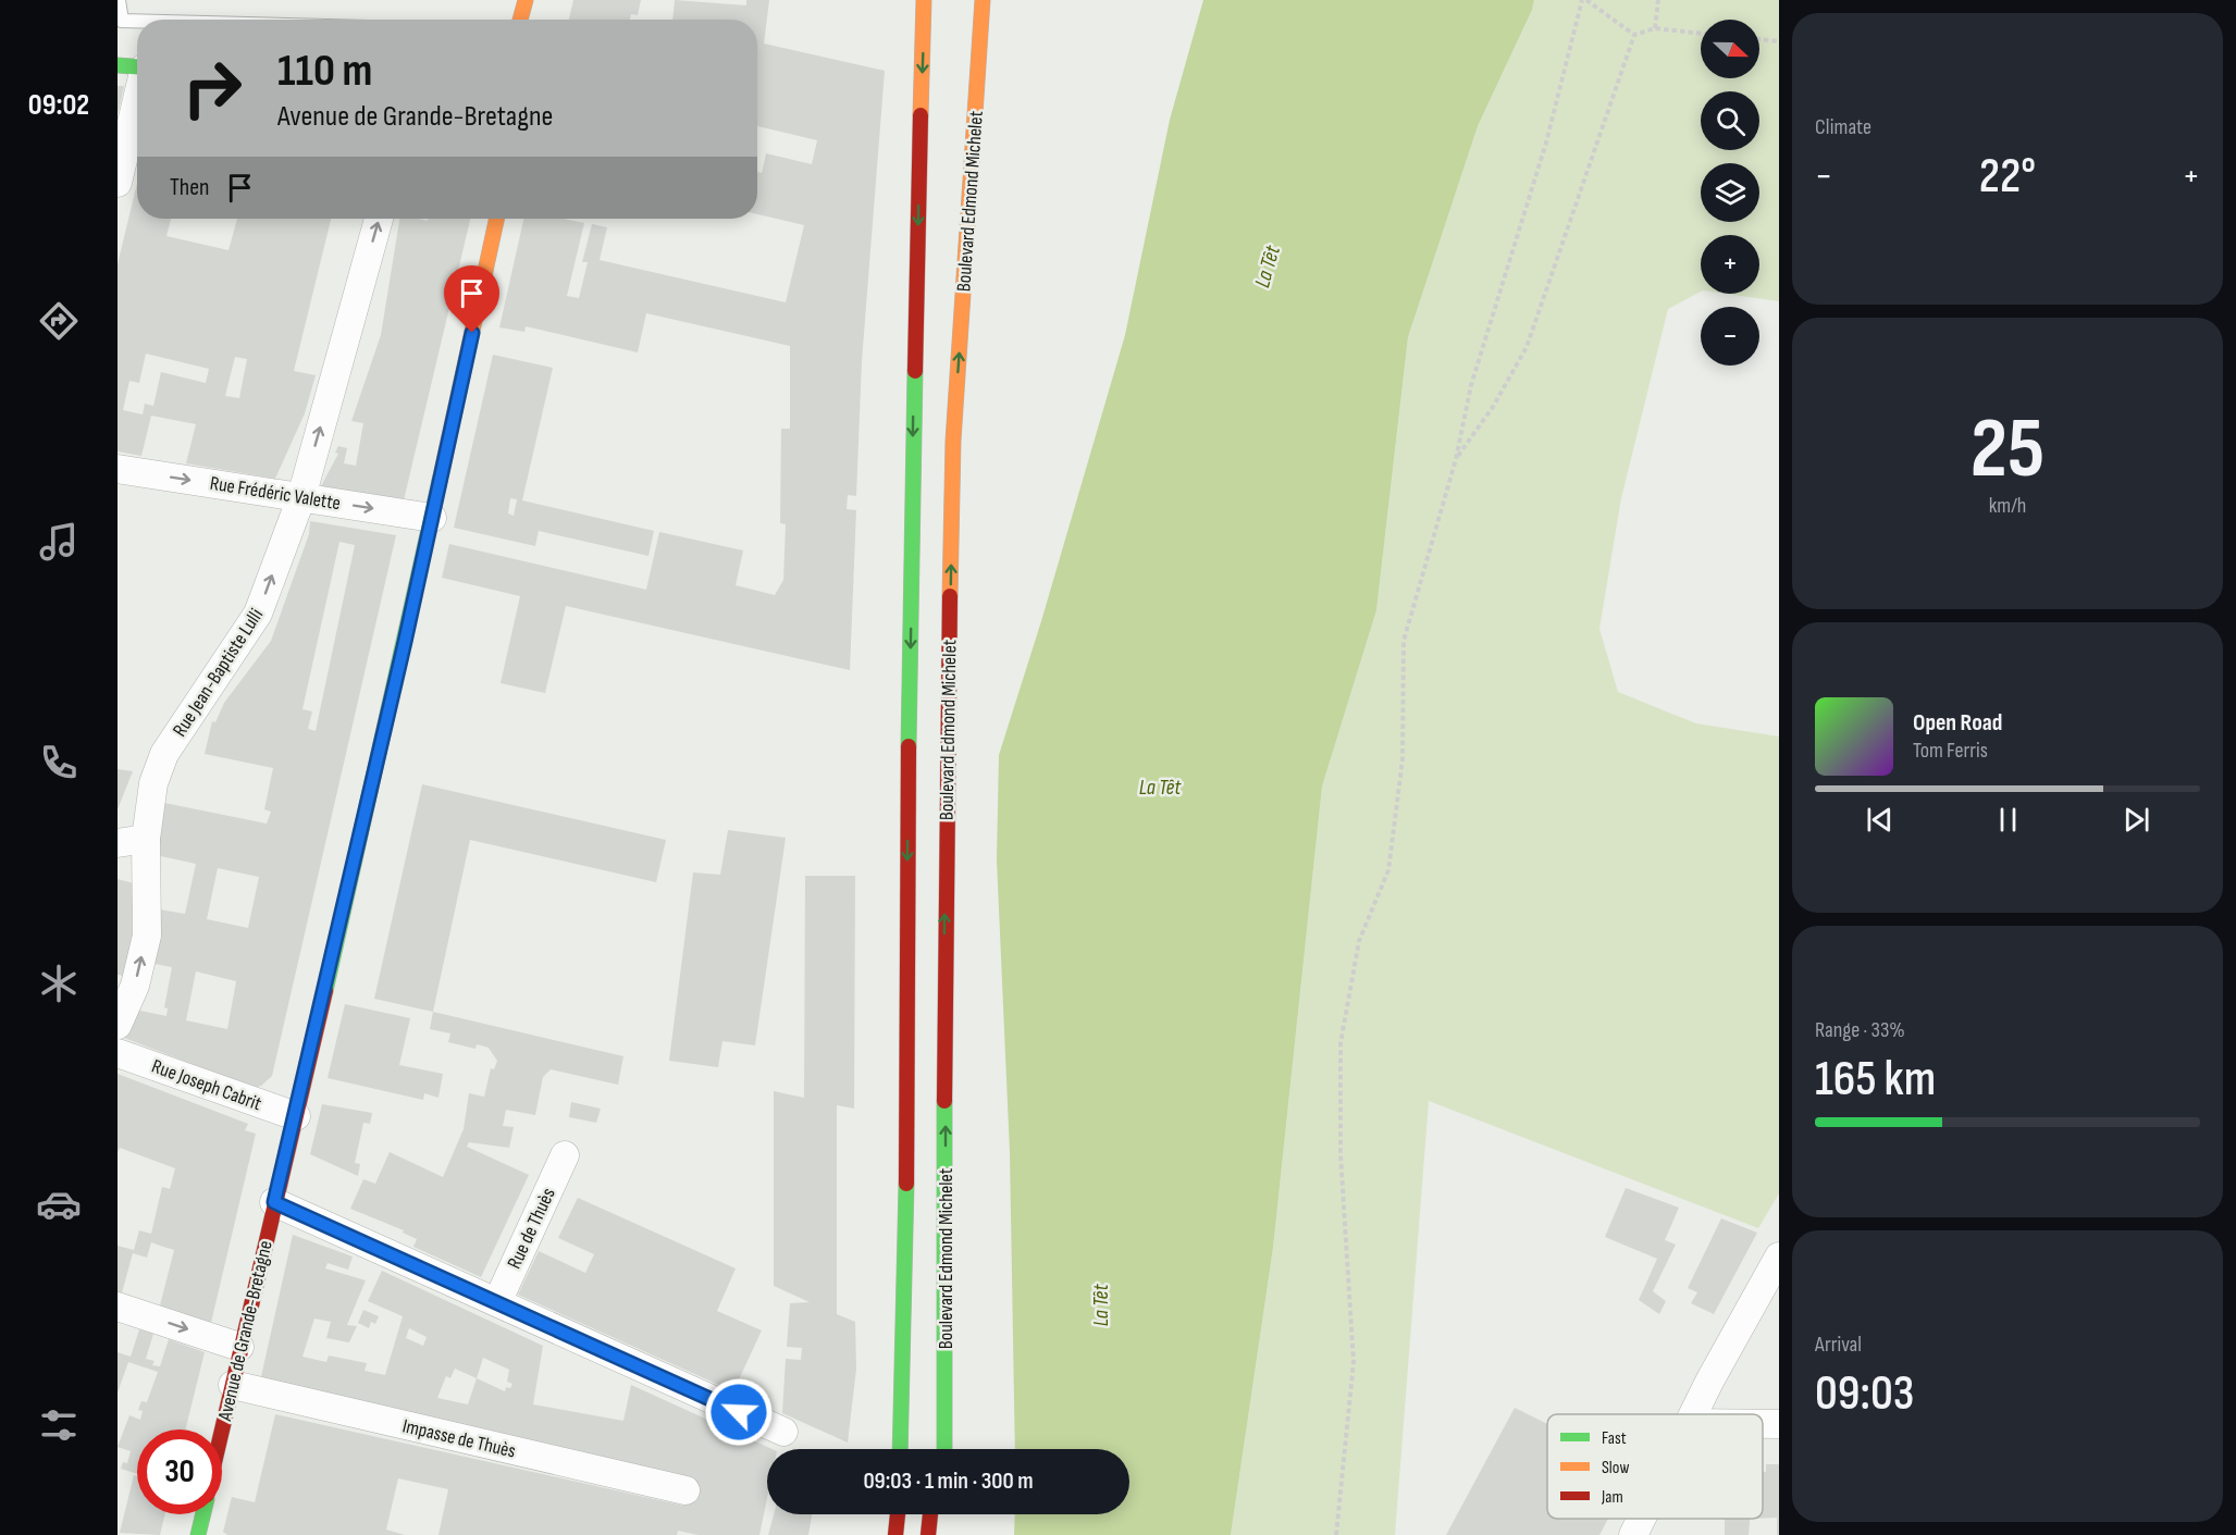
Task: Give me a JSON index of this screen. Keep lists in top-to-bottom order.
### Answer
{
  "streets": {
    "main road": ["Boulevard Edmond Michelet", "Avenue de Grande-Bretagne"],
    "street": [
      "Rue Frédéric Valette",
      "Rue Jean-Baptiste Lulli",
      "Rue Joseph Cabrit",
      "Rue de Thuès",
      "Impasse de Thuès"
    ]
  },
  "crossings": [
    ["Rue Frédéric Valette", "Rue Jean-Baptiste Lulli"],
    ["Rue Frédéric Valette", "Avenue de Grande-Bretagne"],
    ["Rue Joseph Cabrit", "Avenue de Grande-Bretagne"],
    ["Avenue de Grande-Bretagne", "Impasse de Thuès"]
  ],
  "one_way": ["Rue Frédéric Valette", "Rue Jean-Baptiste Lulli"],
  "water": ["La Têt"],
  "legend": ["Fast", "Slow", "Jam"],
  "north": "right",
  "page": {
    "tabs": "09:02",
    "tile": [
      "Climate",
      ["25", "km/h"],
      ["Range · 33%", "165 km"],
      ["Arrival", "09:03"]
    ],
    "map_buttons": ["+", "−"],
    "turn": ["110 m", "Avenue de Grande-Bretagne"],
    "heat": ["−", "22°", "+"],
    "then": "Then",
    "song": ["Open Road", "Tom Ferris"],
    "limit": "30",
    "trip": "09:03 · 1 min · 300 m"
  }
}
